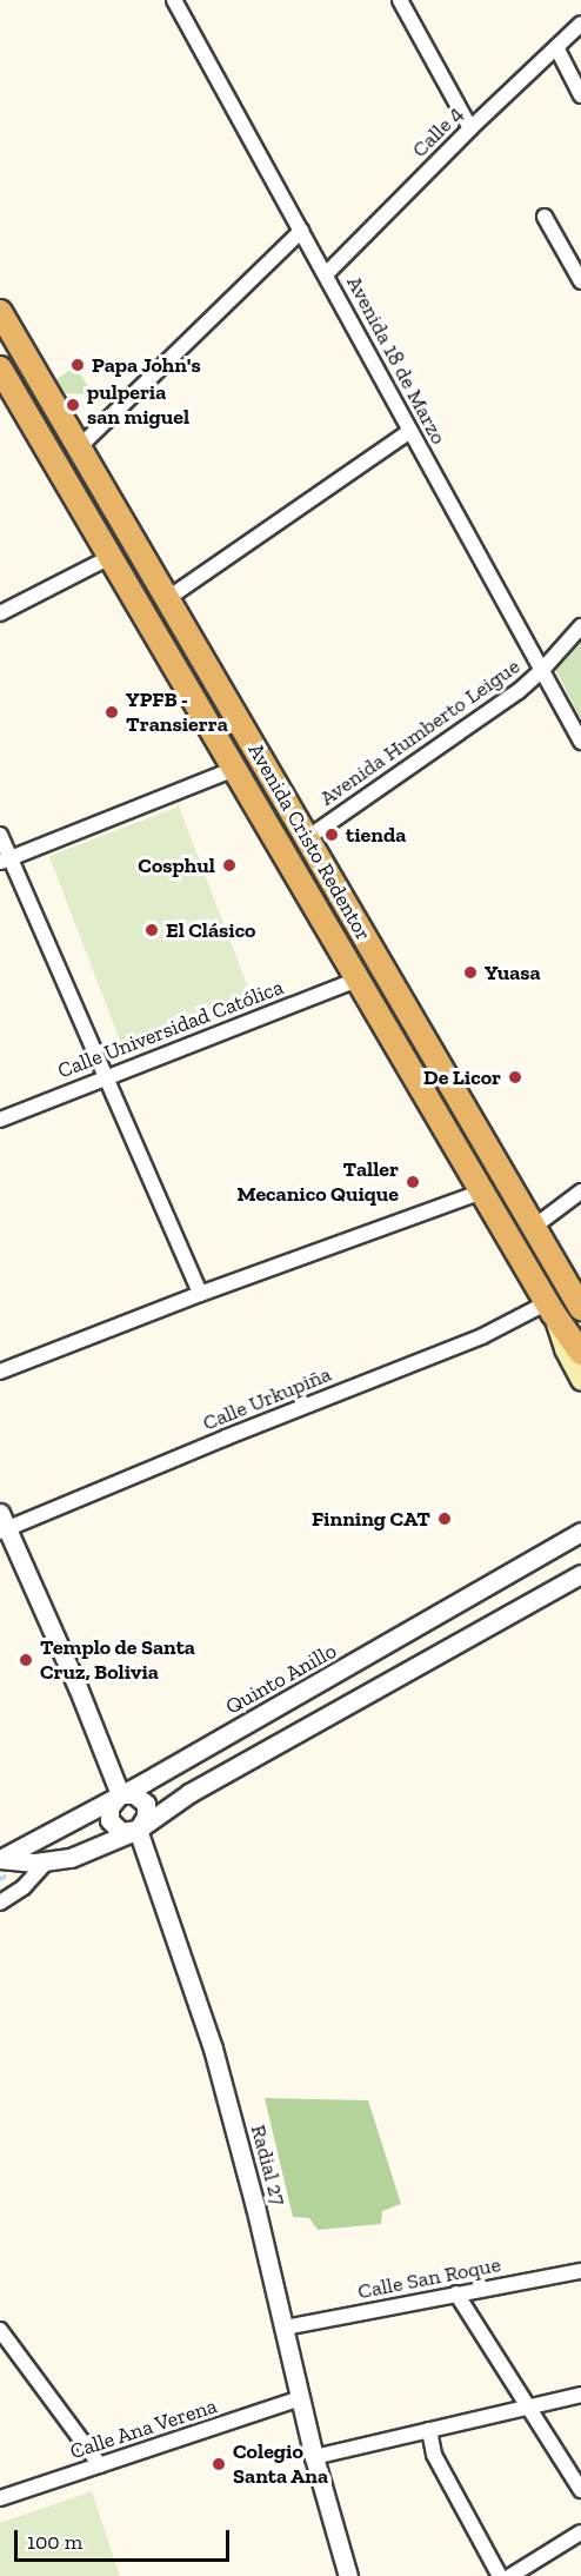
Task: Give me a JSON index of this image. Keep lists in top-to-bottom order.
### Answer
{
  "streets": {
    "highway": ["Avenida Cristo Redentor"],
    "street": [
      "Calle 4",
      "Avenida 18 de Marzo",
      "Avenida Humberto Leigue",
      "Calle Universidad Católica",
      "Calle Urkupiña",
      "Quinto Anillo",
      "Radial 27",
      "Calle San Roque",
      "Calle Ana Verena"
    ]
  },
  "crossings": [
    ["Calle 4", "Avenida 18 de Marzo"],
    ["Avenida 18 de Marzo", "Avenida Humberto Leigue"],
    ["Avenida Humberto Leigue", "Avenida Cristo Redentor"],
    ["Avenida Cristo Redentor", "Calle Universidad Católica"],
    ["Avenida Cristo Redentor", "Calle Urkupiña"],
    ["Quinto Anillo", "Radial 27"],
    ["Radial 27", "Calle San Roque"],
    ["Radial 27", "Calle Ana Verena"]
  ],
  "places": [
    "Papa John's",
    "pulperia san miguel",
    "YPFB - Transierra",
    "tienda",
    "Cosphul",
    "El Clásico",
    "Yuasa",
    "De Licor",
    "Taller Mecanico Quique",
    "Finning CAT",
    "Templo de Santa Cruz, Bolivia",
    "Colegio Santa Ana"
  ],
  "scale_bar": "100 m"
}
